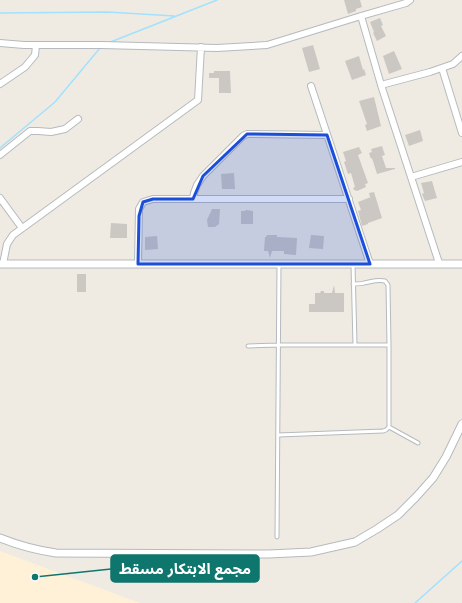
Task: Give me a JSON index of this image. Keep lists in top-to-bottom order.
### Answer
{
  "places": ["مجمع الابتكار مسقط"]
}
